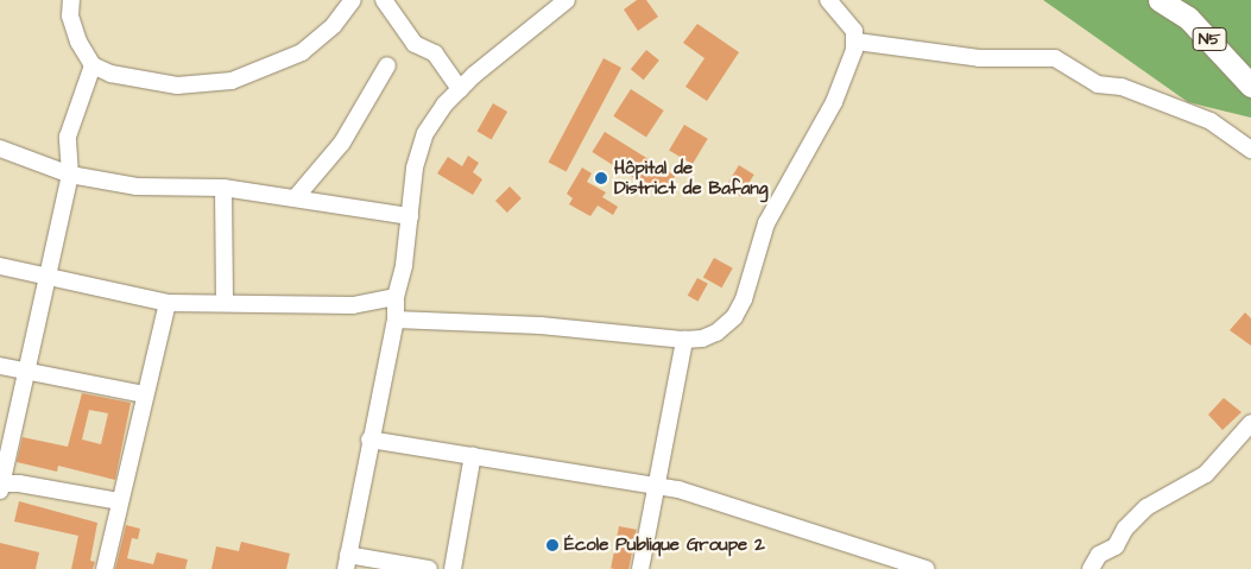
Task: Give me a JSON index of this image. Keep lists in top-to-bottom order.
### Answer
{
  "streets": {
    "highway": ["N5"]
  },
  "places": ["Hôpital de District de Bafang", "École Publique Groupe 2"]
}
